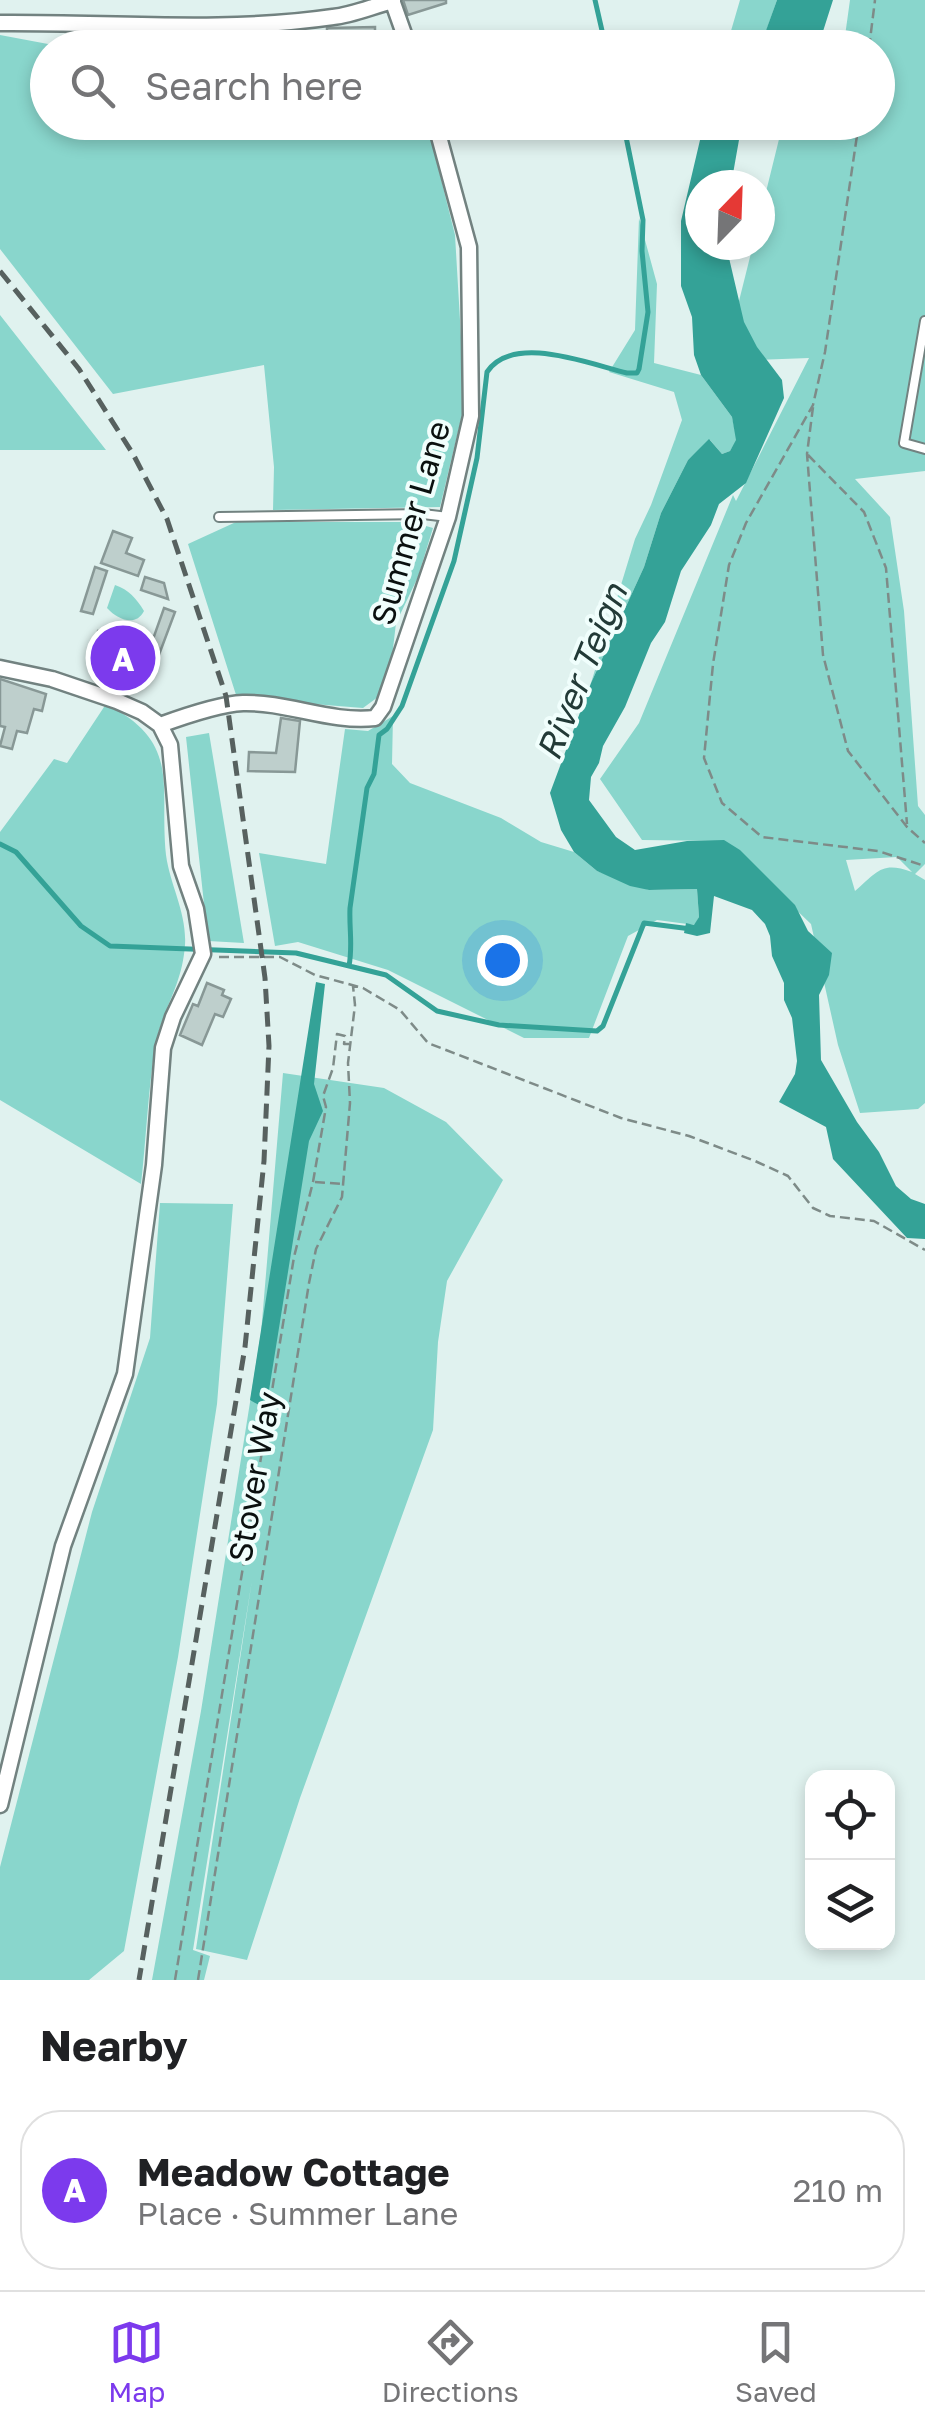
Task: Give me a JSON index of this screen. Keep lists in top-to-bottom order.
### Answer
{
  "streets": {
    "street": ["Summer Lane"],
    "path": ["Stover Way"]
  },
  "water": ["River Teign"],
  "north": "top right",
  "page": {
    "search": "Search here",
    "pins": "A",
    "heading": "Nearby",
    "list": [
      {
        "mark": "A",
        "name": "Meadow Cottage",
        "note": "Place · Summer Lane",
        "value": "210 m"
      }
    ],
    "nav": ["Map", "Directions", "Saved"]
  }
}
